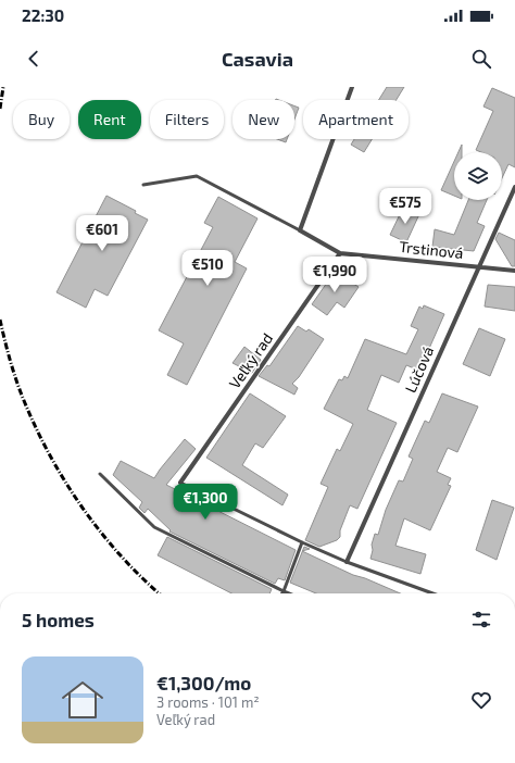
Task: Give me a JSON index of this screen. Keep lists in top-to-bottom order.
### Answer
{
  "streets": {
    "street": ["Trstinová", "Veľký rad", "Lúčová"]
  },
  "crossings": [
    ["Trstinová", "Veľký rad"],
    ["Trstinová", "Lúčová"]
  ],
  "page": {
    "status": "22:30",
    "header": "Casavia",
    "chip": [
      "Buy",
      "Rent",
      "Filters",
      "New",
      "Apartment"
    ],
    "price": [
      "€575",
      "€601",
      "€510",
      "€1,990",
      "€1,300"
    ],
    "heading": "5 homes",
    "list": [
      {
        "name": "€1,300/mo",
        "note": "3 rooms · 101 m² · Veľký rad"
      }
    ]
  }
}
